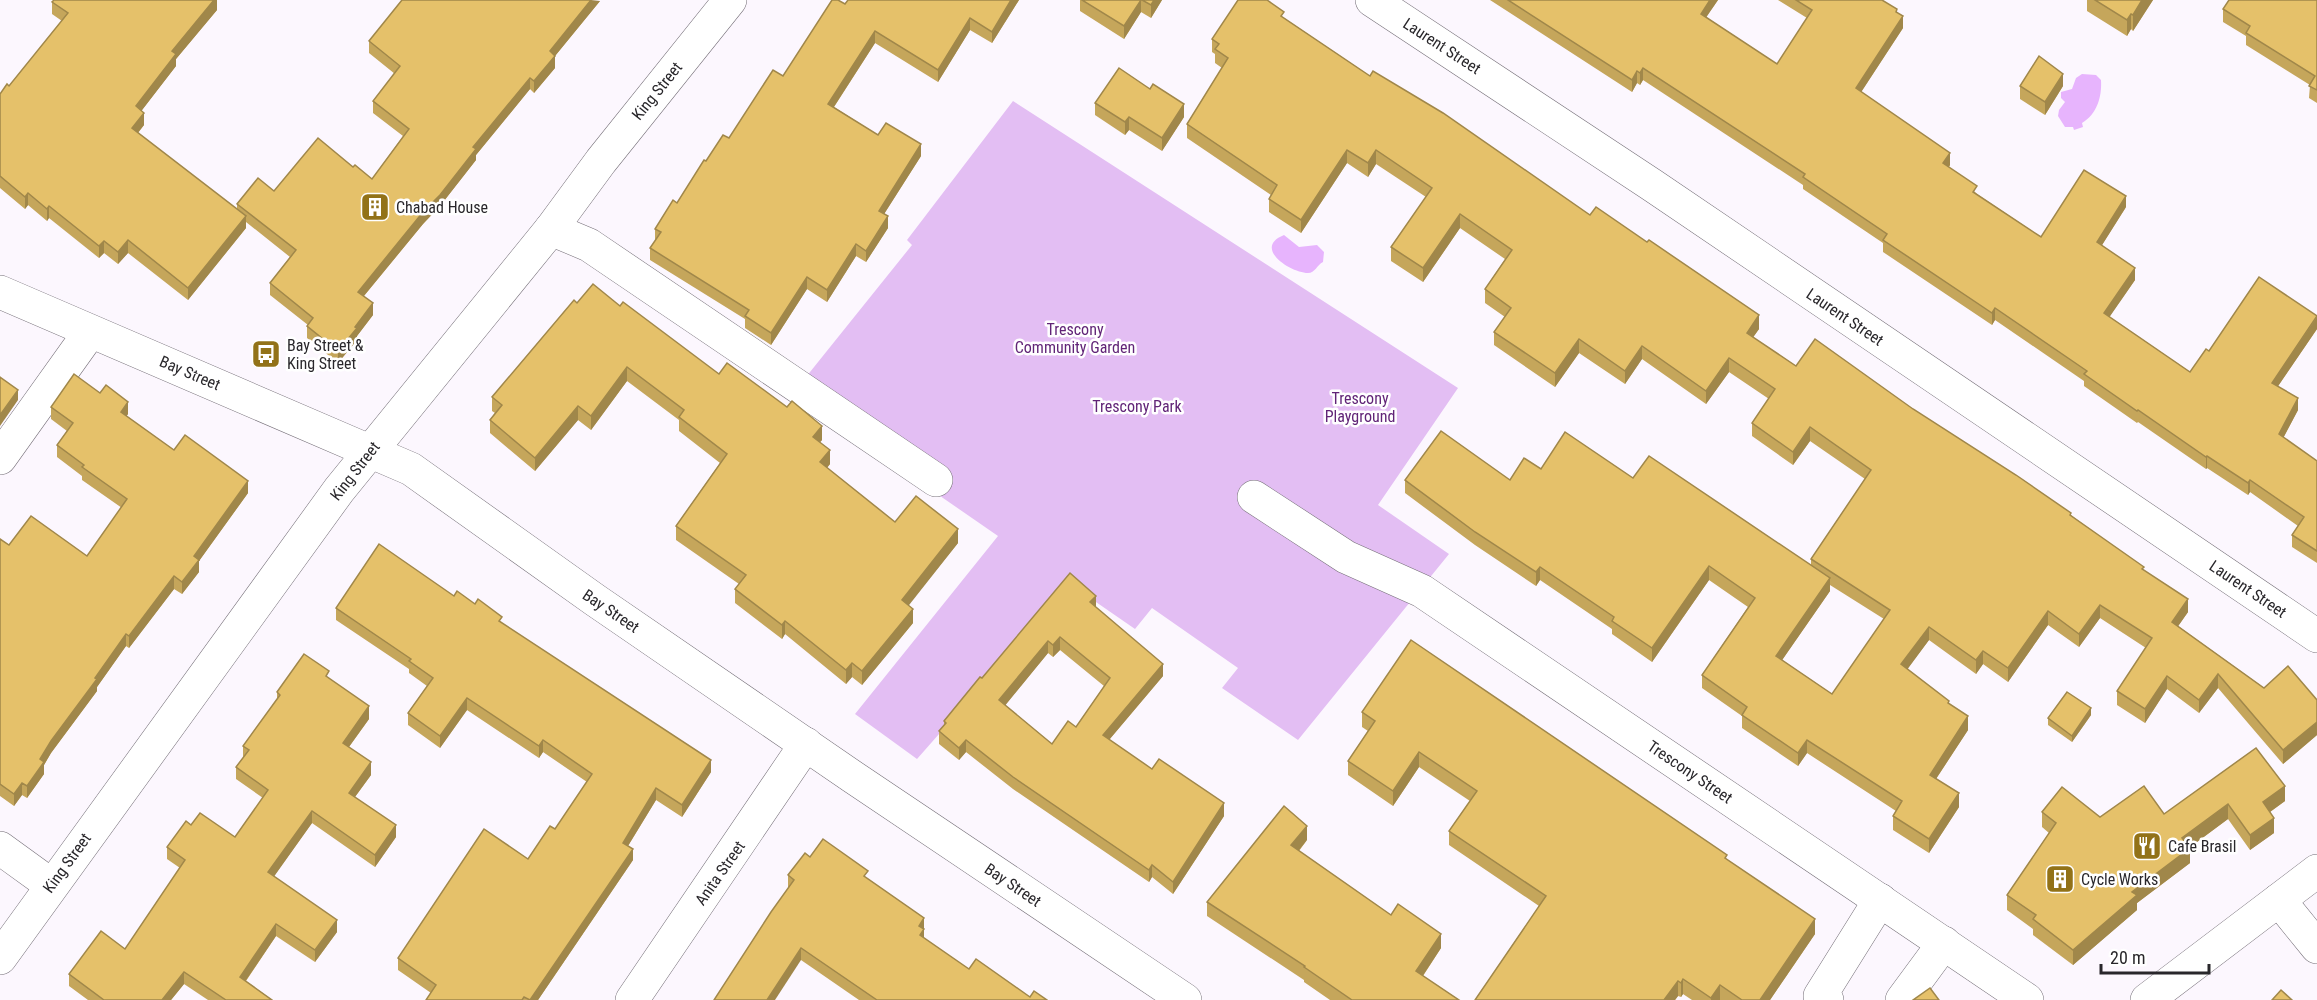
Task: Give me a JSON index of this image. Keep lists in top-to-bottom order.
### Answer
{
  "streets": {
    "main road": [
      "Laurent Street",
      "King Street",
      "Bay Street",
      "Trescony Street",
      "Anita Street"
    ]
  },
  "crossings": [
    ["King Street", "Bay Street"],
    ["Bay Street", "Anita Street"]
  ],
  "parks": ["Trescony Community Garden", "Trescony Playground", "Trescony Park"],
  "places": {
    "building": ["Chabad House", "Cycle Works"],
    "bus stop": ["Bay Street & King Street"],
    "restaurant": ["Cafe Brasil"]
  },
  "scale_bar": "20 m"
}
